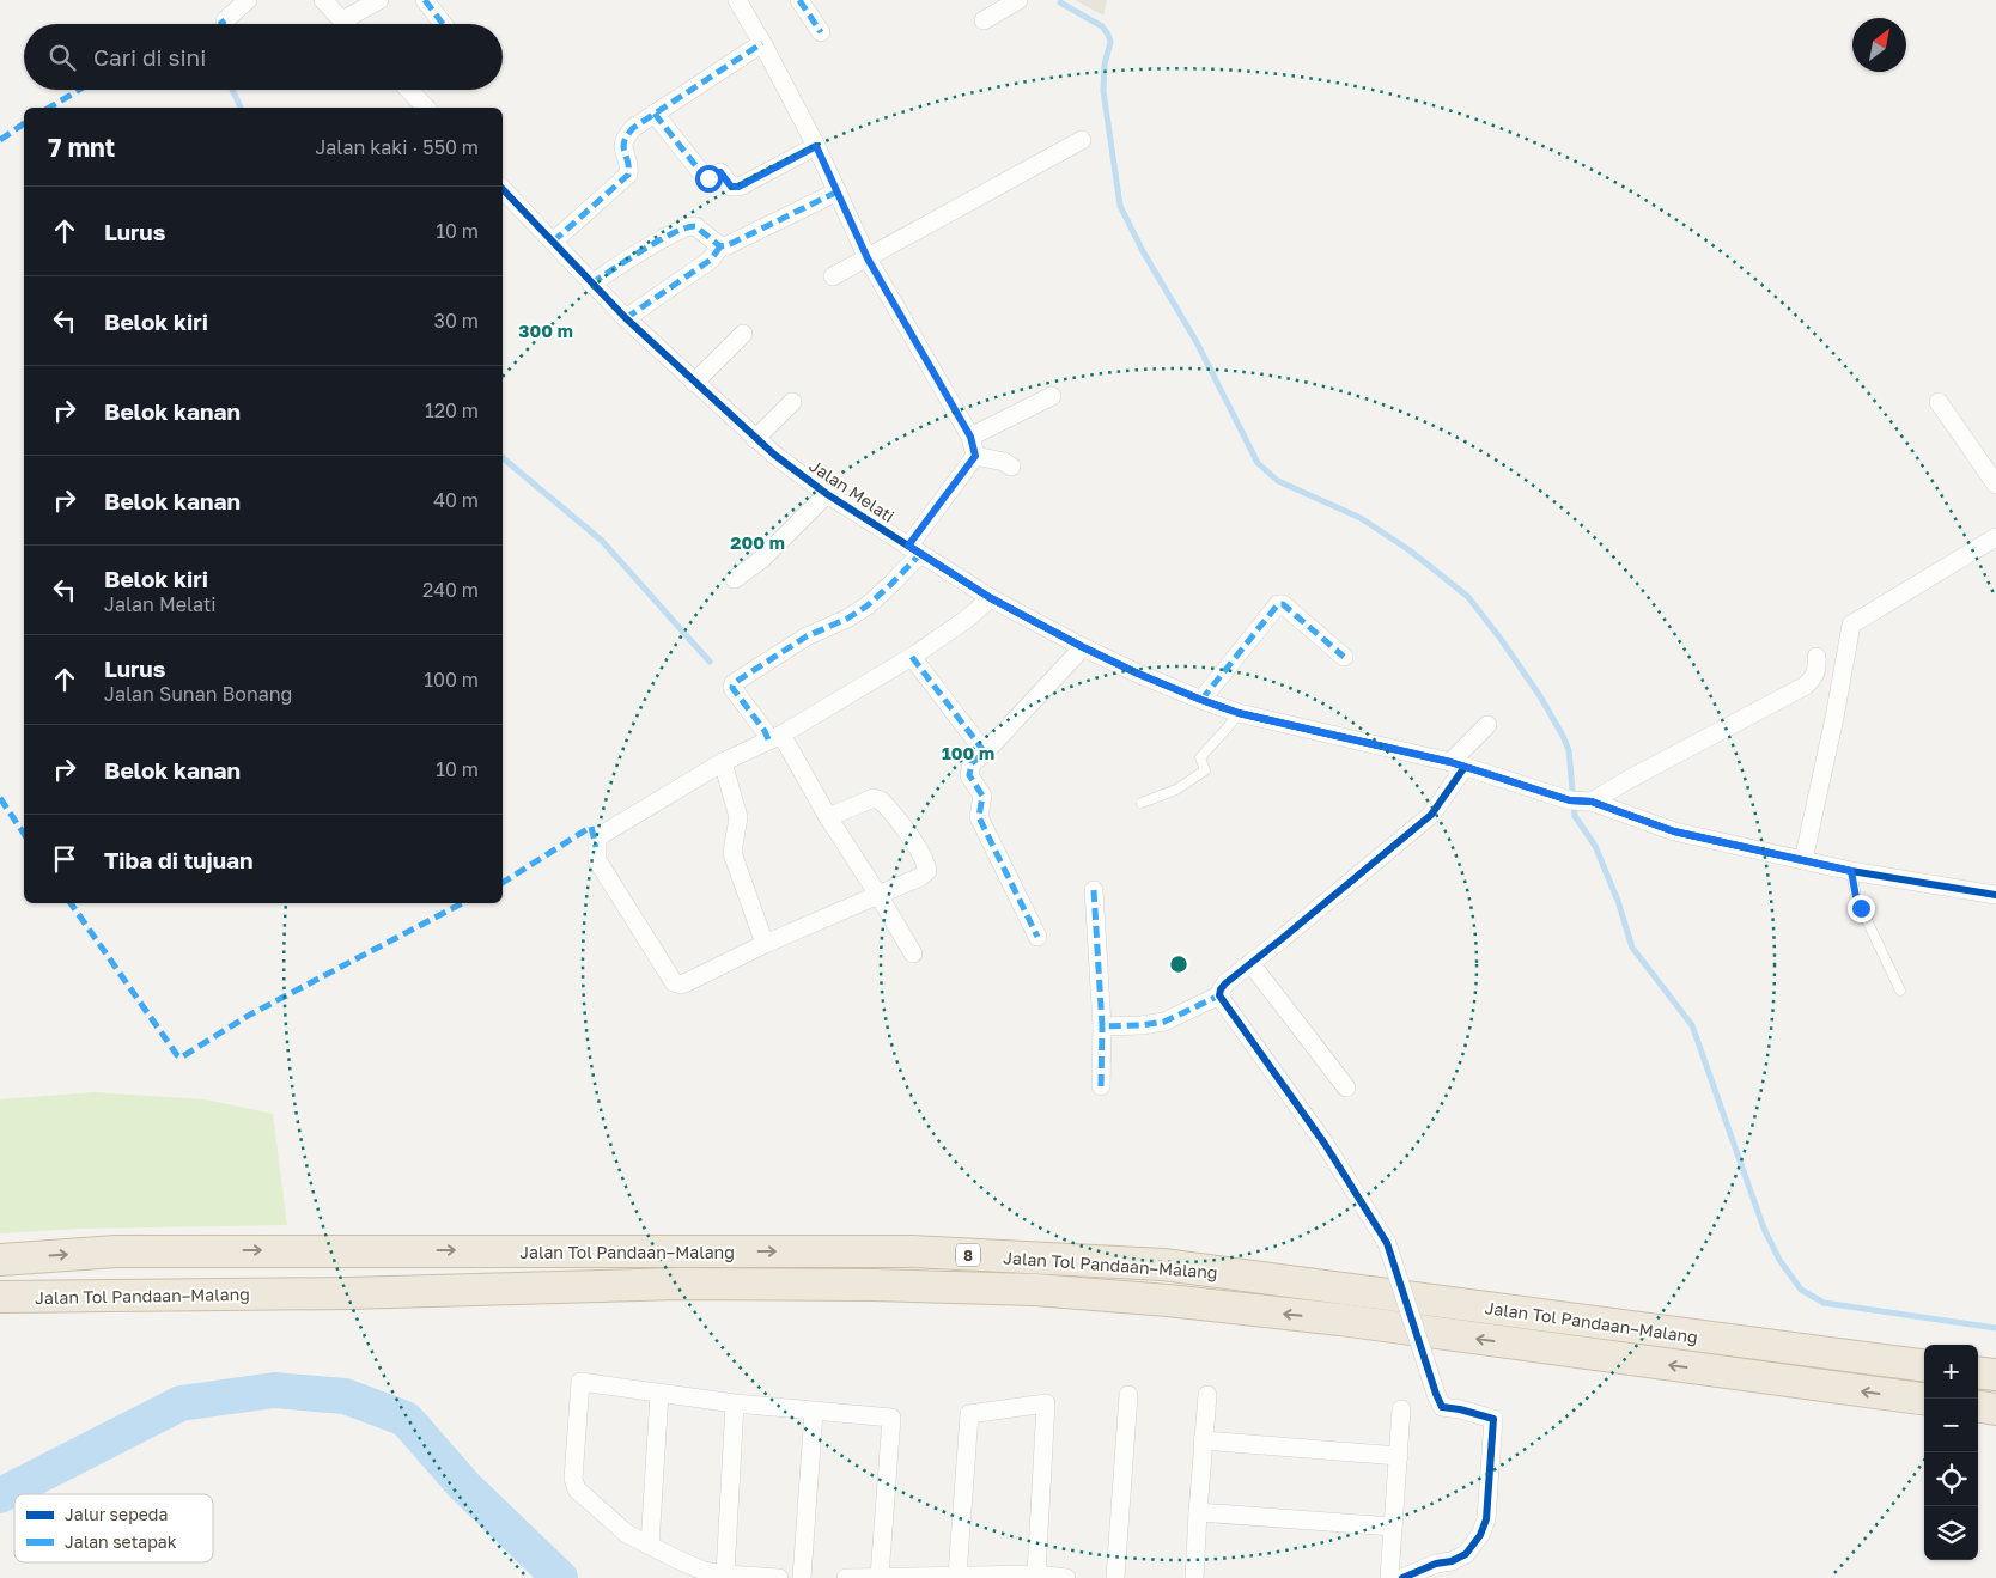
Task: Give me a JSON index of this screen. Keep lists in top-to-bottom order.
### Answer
{
  "streets": {
    "highway": ["Jalan Tol Pandaan–Malang", "8"],
    "street": ["Jalan Melati"]
  },
  "legend": ["Jalur sepeda", "Jalan setapak"],
  "north": "top right",
  "page": {
    "search": "Cari di sini",
    "heading": ["7 mnt", "Jalan kaki · 550 m"],
    "list": [
      ["Lurus", "10 m"],
      ["Belok kiri", "30 m"],
      ["Belok kanan", "120 m"],
      ["Belok kanan", "40 m"],
      ["Belok kiri", "Jalan Melati", "240 m"],
      ["Lurus", "Jalan Sunan Bonang", "100 m"],
      ["Belok kanan", "10 m"],
      "Tiba di tujuan"
    ],
    "map_buttons": ["+", "−"]
  },
  "rings": ["300 m", "200 m", "100 m"]
}
